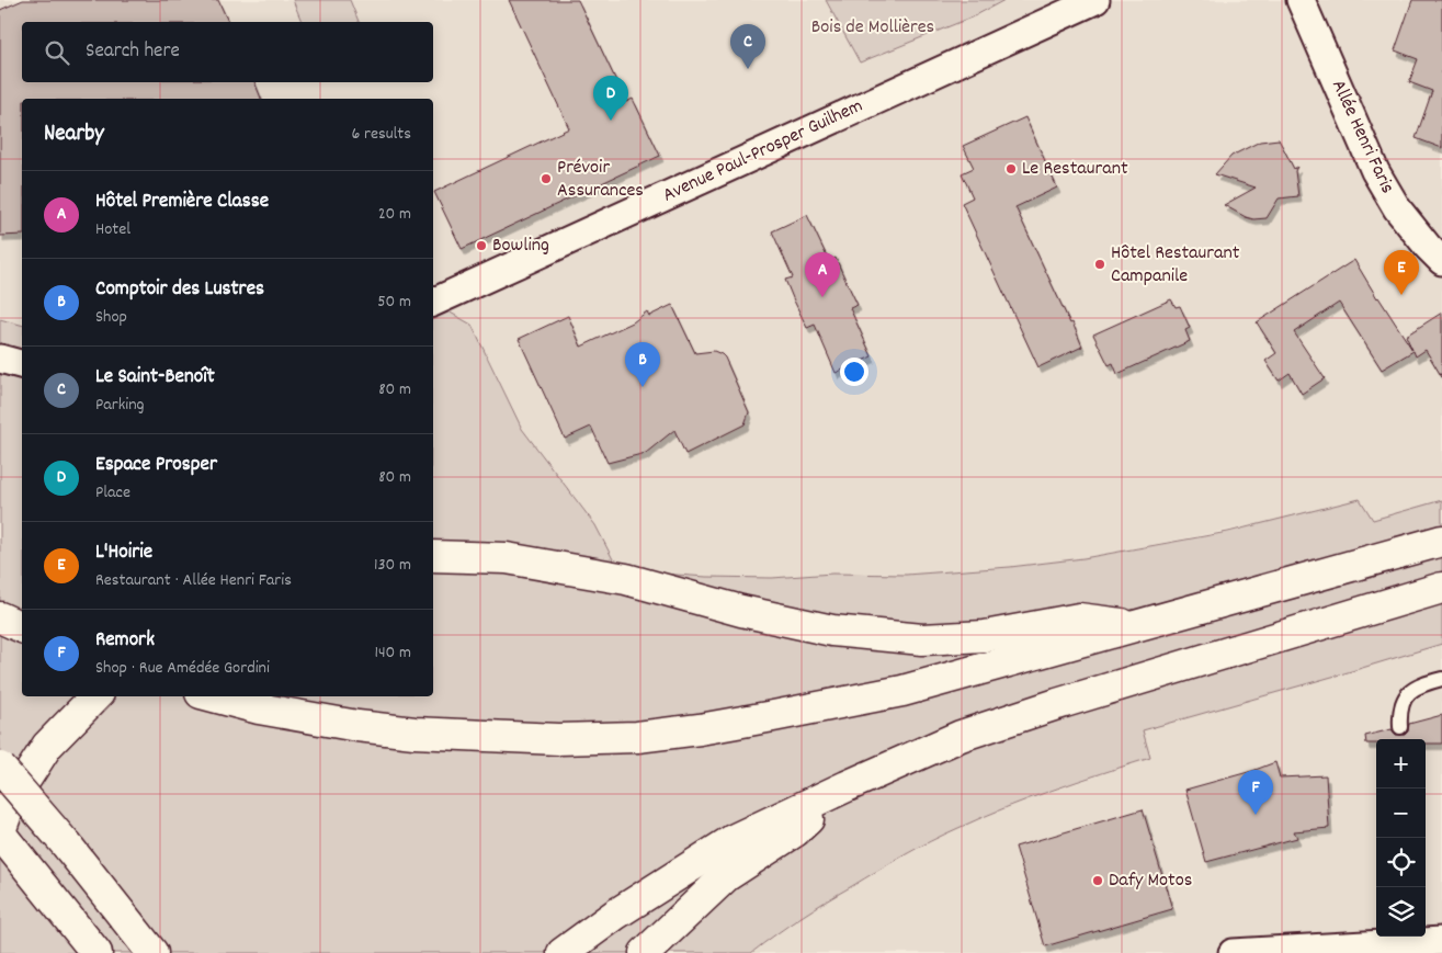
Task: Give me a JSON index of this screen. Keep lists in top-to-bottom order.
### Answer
{
  "streets": {
    "street": ["Allée Henri Faris", "Avenue Paul-Prosper Guilhem"]
  },
  "parks": ["Bois de Mollières"],
  "places": [
    "Le Restaurant",
    "Prévoir Assurances",
    "Bowling",
    "Hôtel Restaurant Campanile",
    "Dafy Motos"
  ],
  "page": {
    "search": "Search here",
    "pins": [
      "C",
      "D",
      "E",
      "A",
      "B",
      "F"
    ],
    "heading": ["Nearby", "6 results"],
    "list": [
      {
        "mark": "A",
        "name": "Hôtel Première Classe",
        "note": "Hotel",
        "value": "20 m"
      },
      {
        "mark": "B",
        "name": "Comptoir des Lustres",
        "note": "Shop",
        "value": "50 m"
      },
      {
        "mark": "C",
        "name": "Le Saint-Benoît",
        "note": "Parking",
        "value": "80 m"
      },
      {
        "mark": "D",
        "name": "Espace Prosper",
        "note": "Place",
        "value": "80 m"
      },
      {
        "mark": "E",
        "name": "L'Hoirie",
        "note": "Restaurant · Allée Henri Faris",
        "value": "130 m"
      },
      {
        "mark": "F",
        "name": "Remork",
        "note": "Shop · Rue Amédée Gordini",
        "value": "140 m"
      }
    ],
    "map_buttons": ["+", "−"]
  }
}
